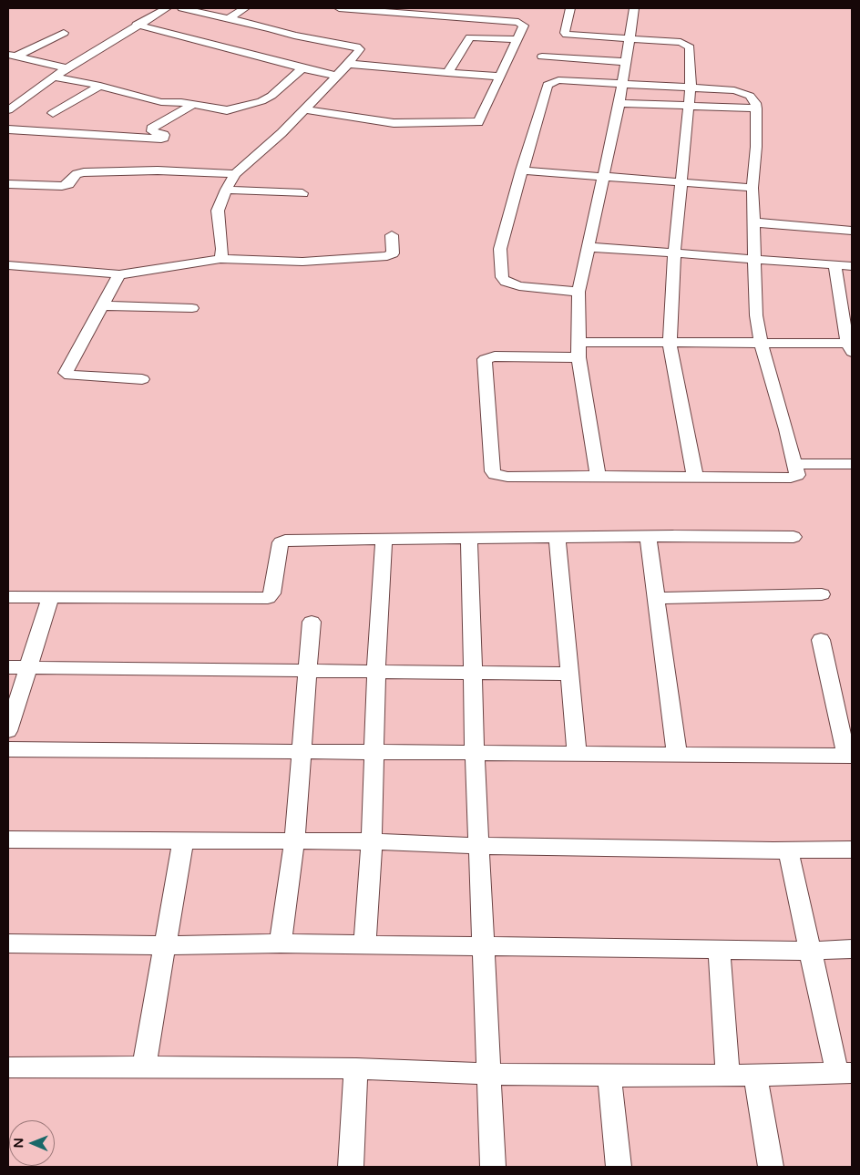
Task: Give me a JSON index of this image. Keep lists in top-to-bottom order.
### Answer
{
  "north": "left"
}
